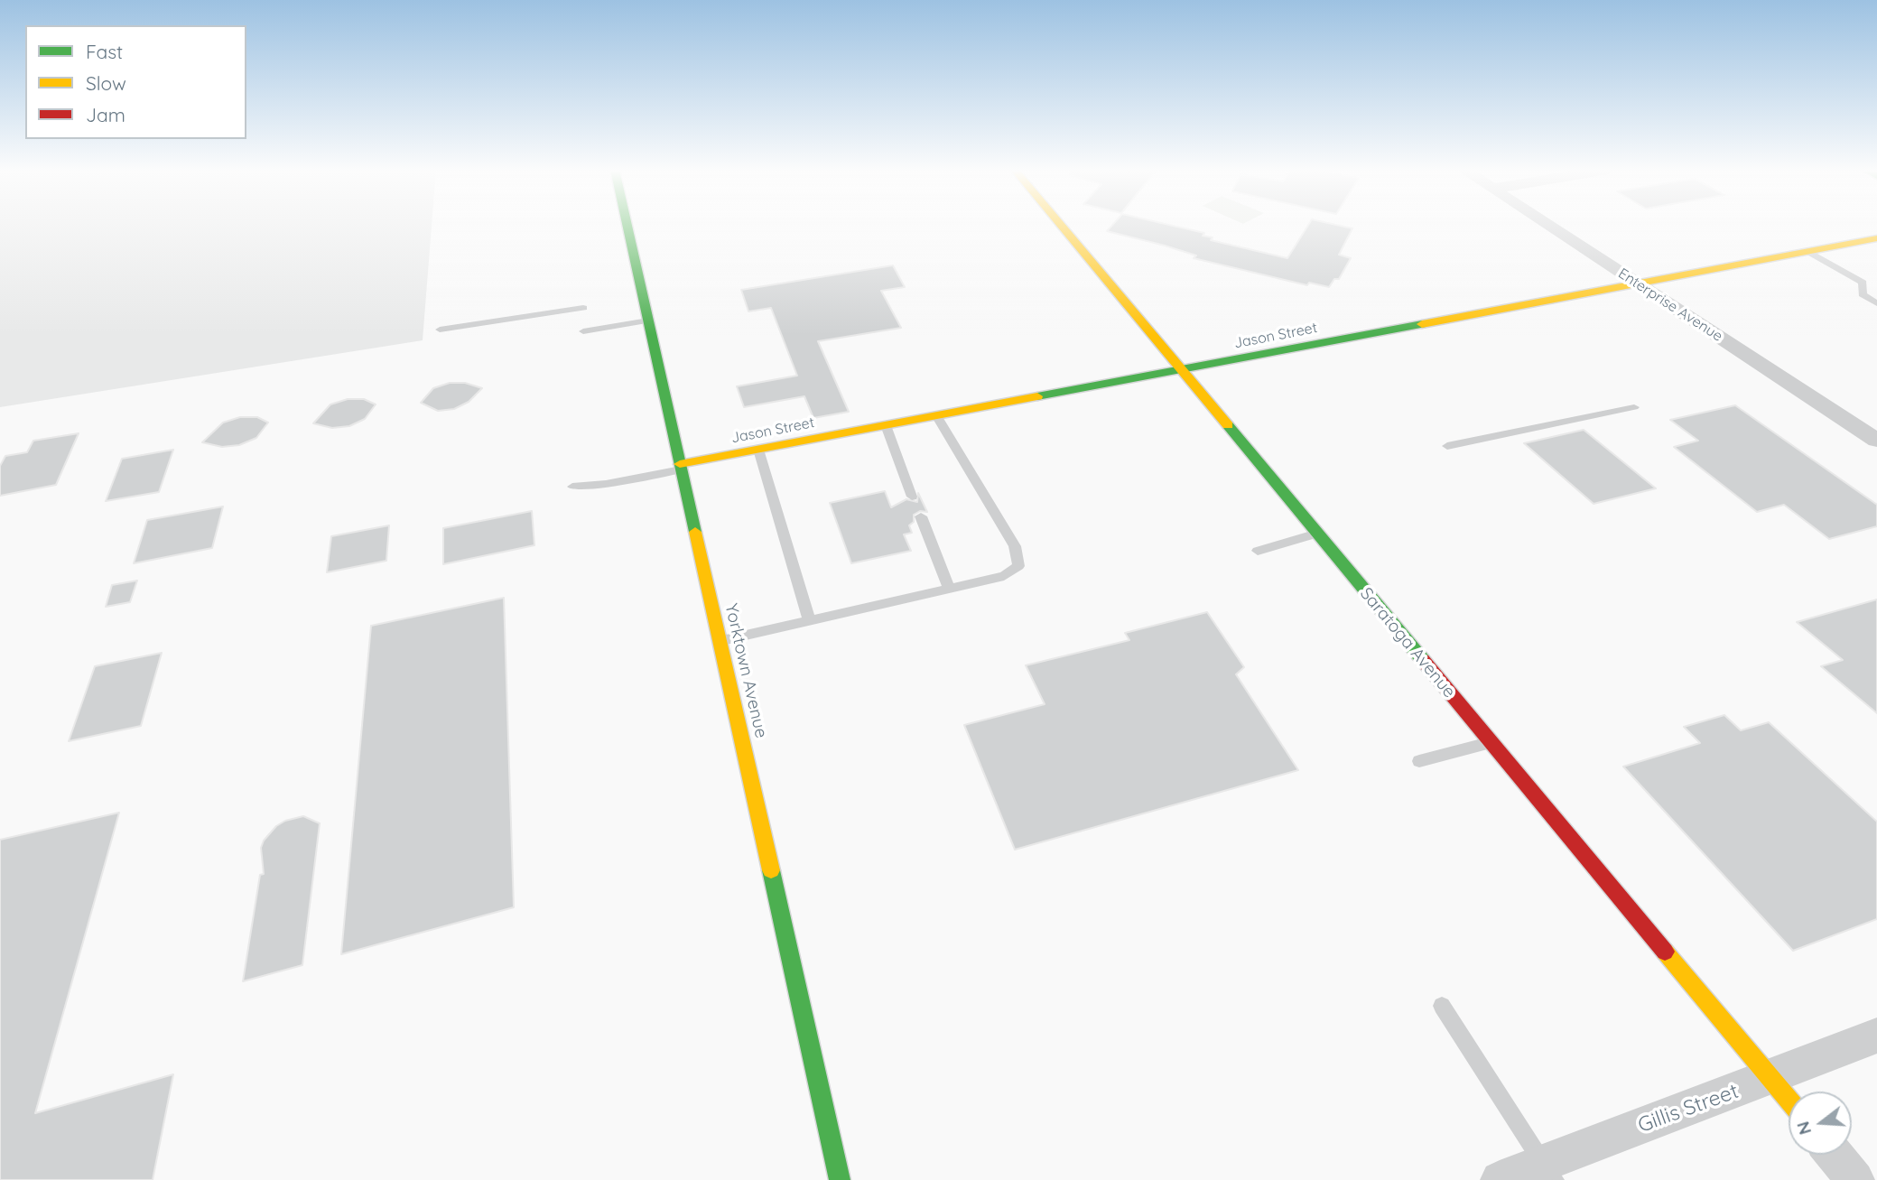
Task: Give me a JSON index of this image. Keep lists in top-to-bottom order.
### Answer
{
  "streets": {
    "street": [
      "Enterprise Avenue",
      "Jason Street",
      "Saratoga Avenue",
      "Yorktown Avenue",
      "Gillis Street"
    ]
  },
  "crossings": [
    ["Enterprise Avenue", "Jason Street"],
    ["Jason Street", "Saratoga Avenue"],
    ["Jason Street", "Yorktown Avenue"],
    ["Saratoga Avenue", "Gillis Street"]
  ],
  "legend": ["Fast", "Slow", "Jam"],
  "north": "left"
}
